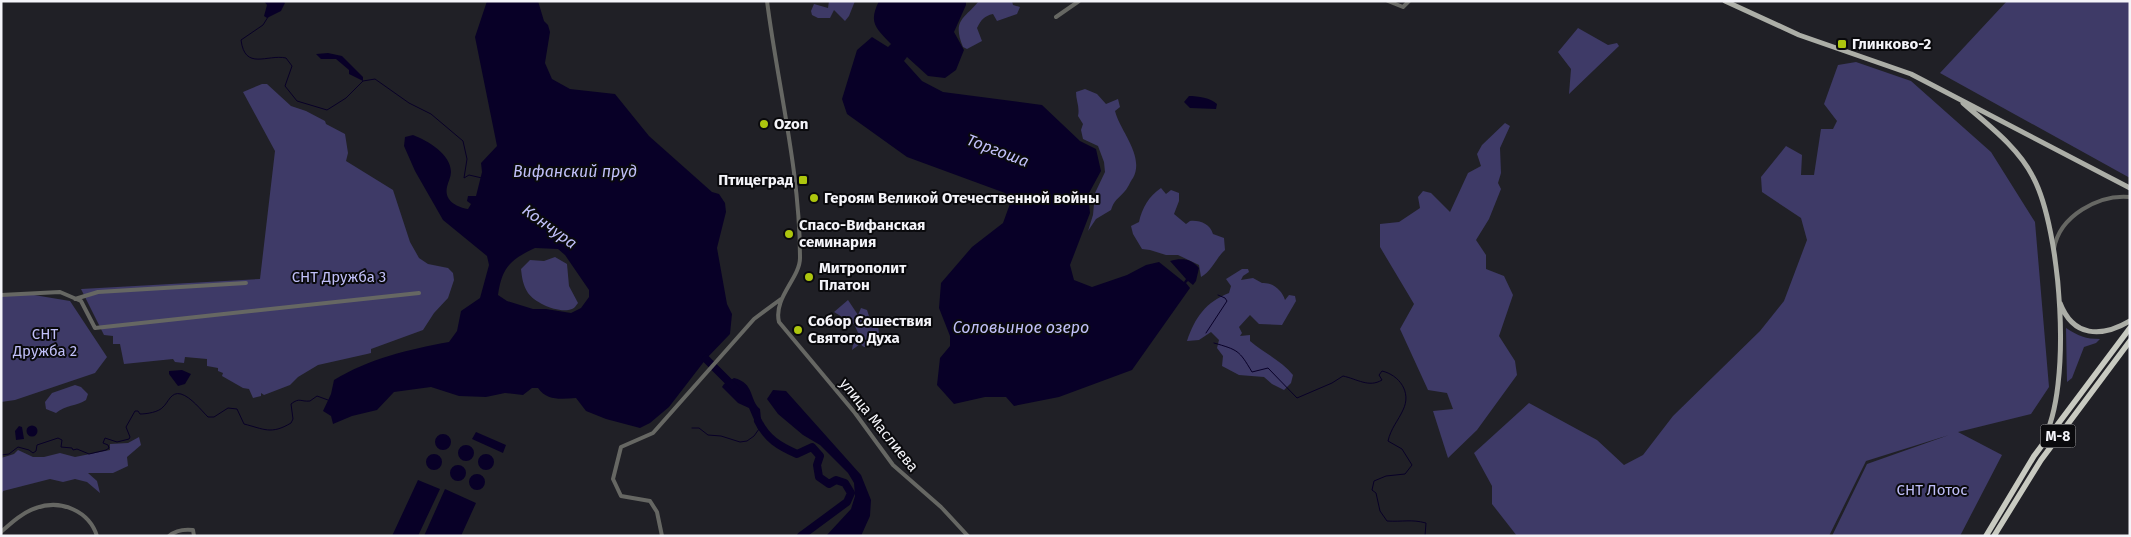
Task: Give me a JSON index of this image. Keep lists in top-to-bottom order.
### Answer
{
  "streets": {
    "highway": ["М-8"],
    "street": ["улица Маслиева"]
  },
  "water": [
    "Торгоша",
    "Вифанский пруд",
    "Кончура",
    "Соловьиное озеро"
  ],
  "parks": ["СНТ Дружба 3", "СНТ Дружба 2", "СНТ Лотос"],
  "places": {
    "transit": ["Глинково-2", "Птицеград"],
    "other": [
      "Ozon",
      "Героям Великой Отечественной войны",
      "Спасо-Вифанская семинария",
      "Митрополит Платон",
      "Собор Сошествия Святого Духа"
    ]
  }
}
